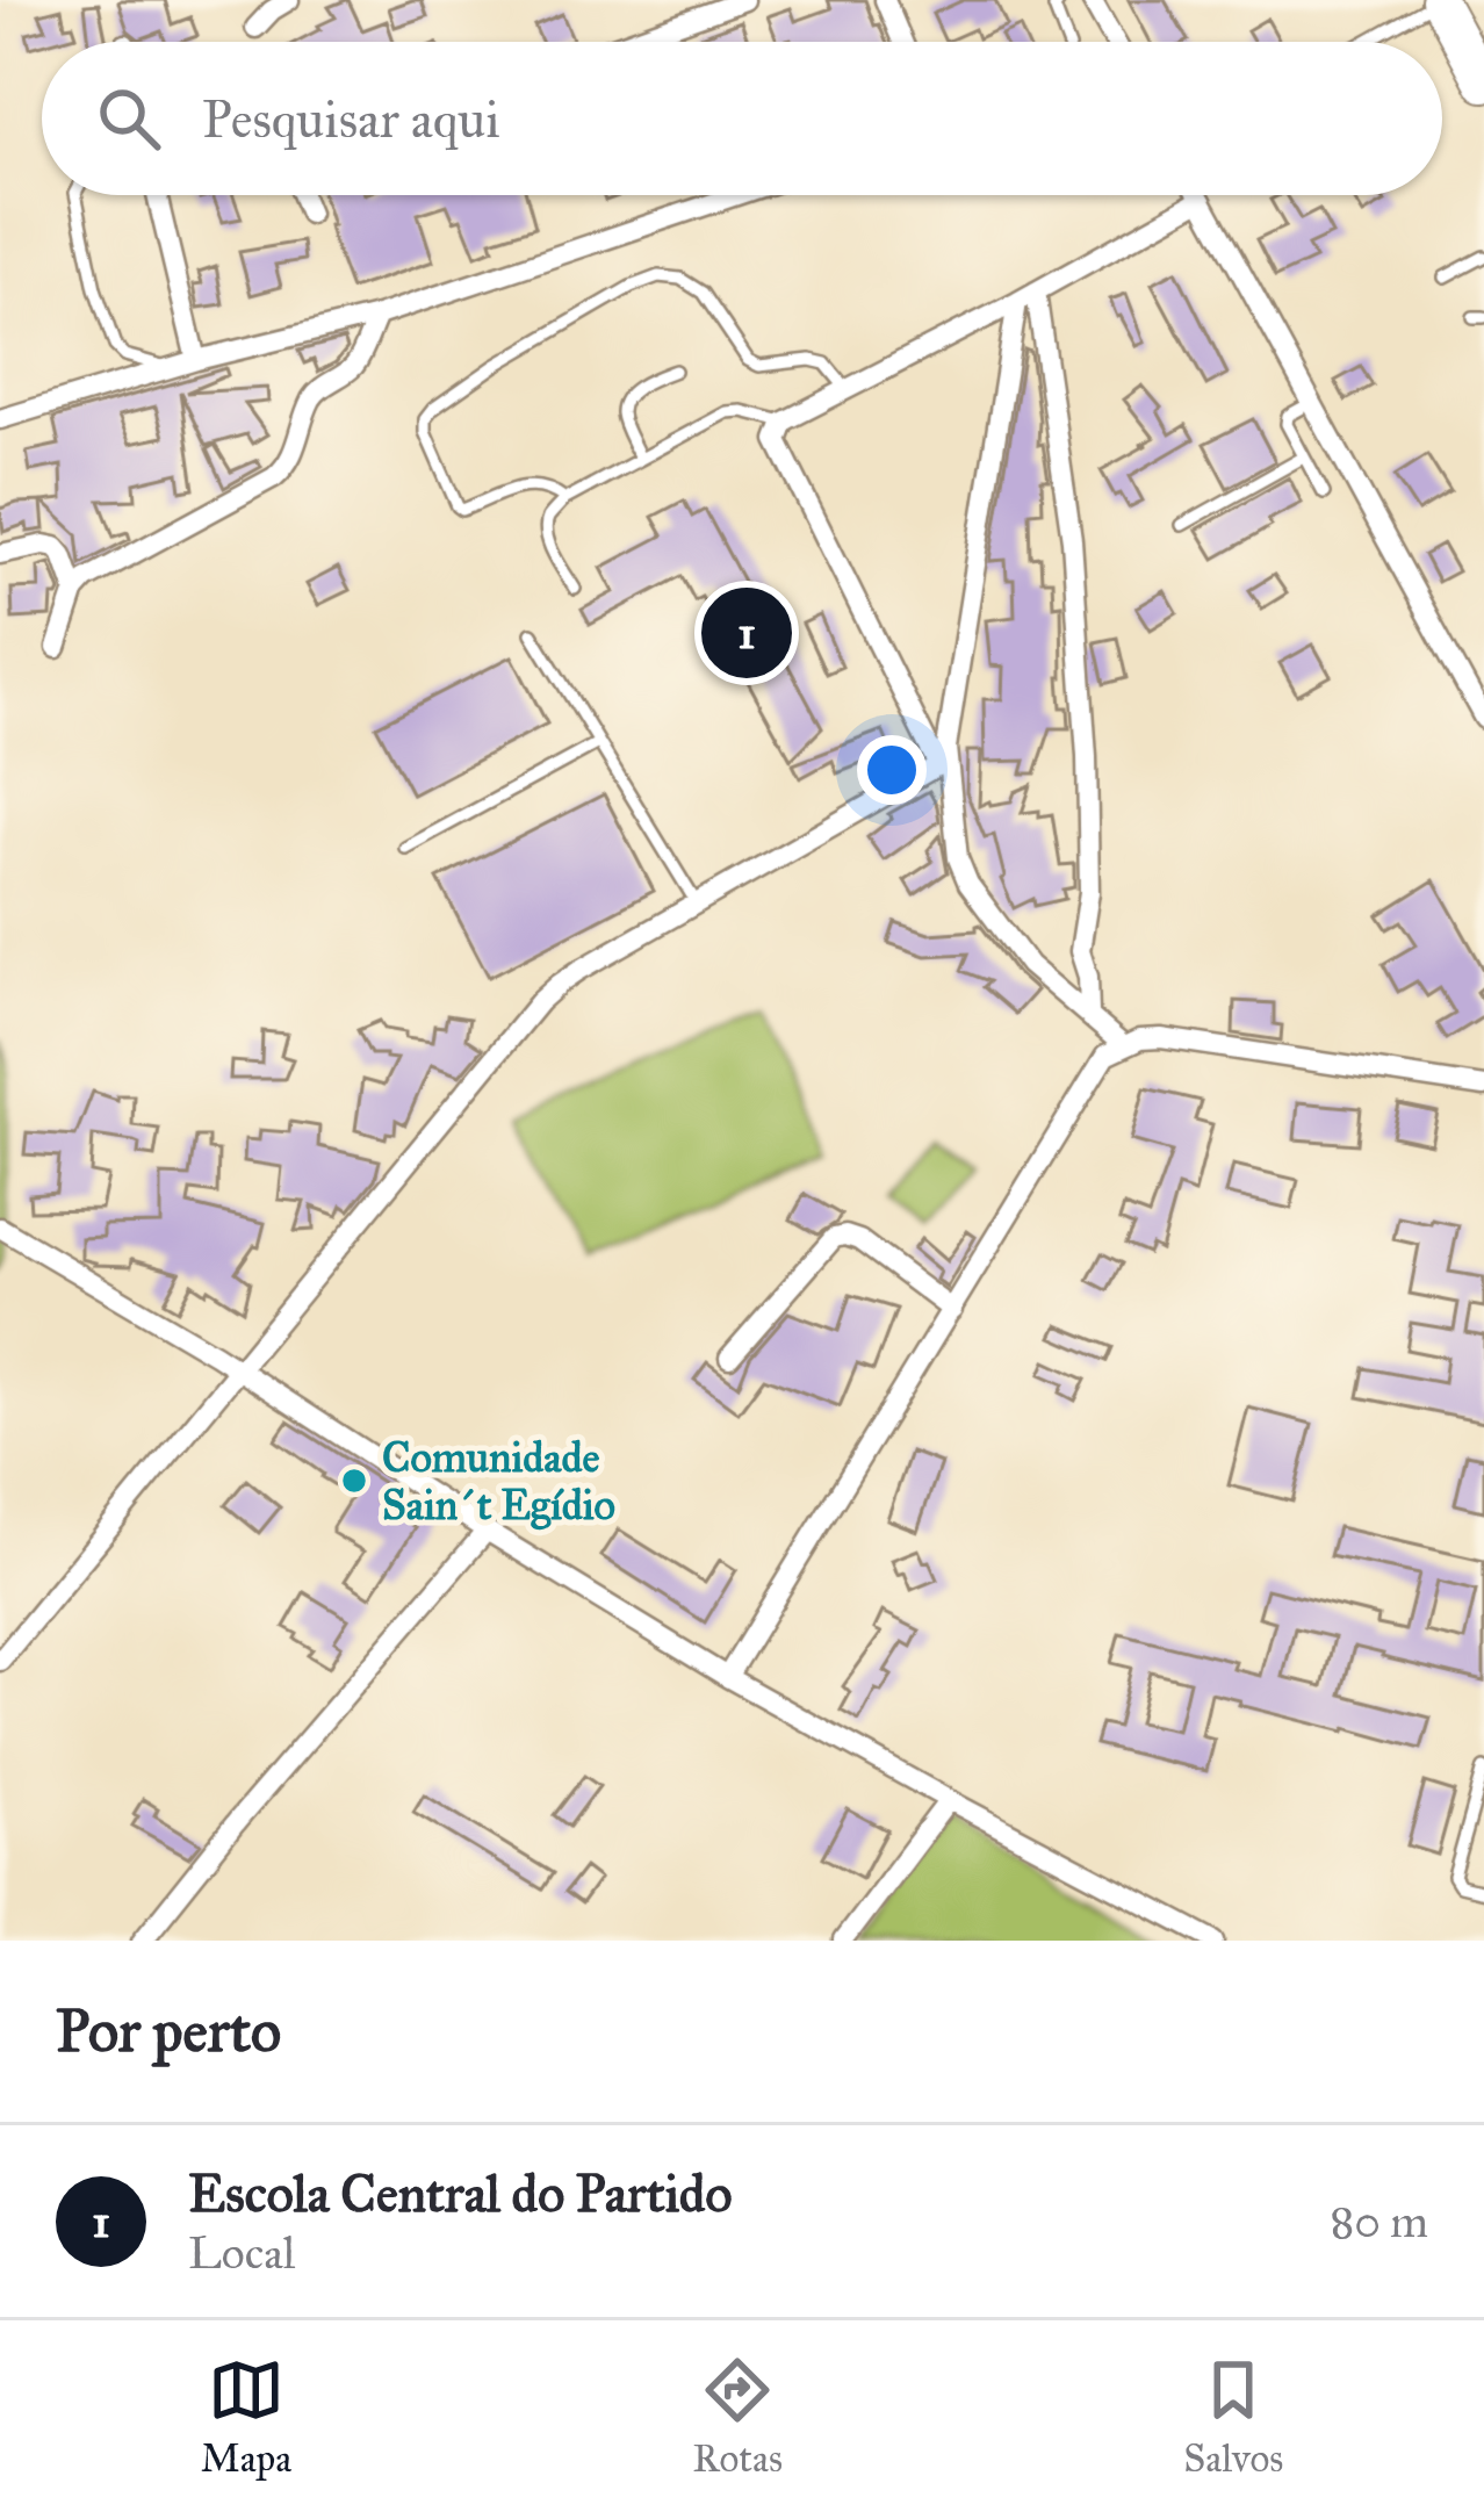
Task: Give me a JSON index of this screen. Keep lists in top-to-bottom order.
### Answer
{
  "places": ["Comunidade Sain´t Egídio"],
  "page": {
    "search": "Pesquisar aqui",
    "pins": "1",
    "heading": "Por perto",
    "list": [
      {
        "mark": "1",
        "name": "Escola Central do Partido",
        "note": "Local",
        "value": "80 m"
      }
    ],
    "nav": ["Mapa", "Rotas", "Salvos"]
  }
}
